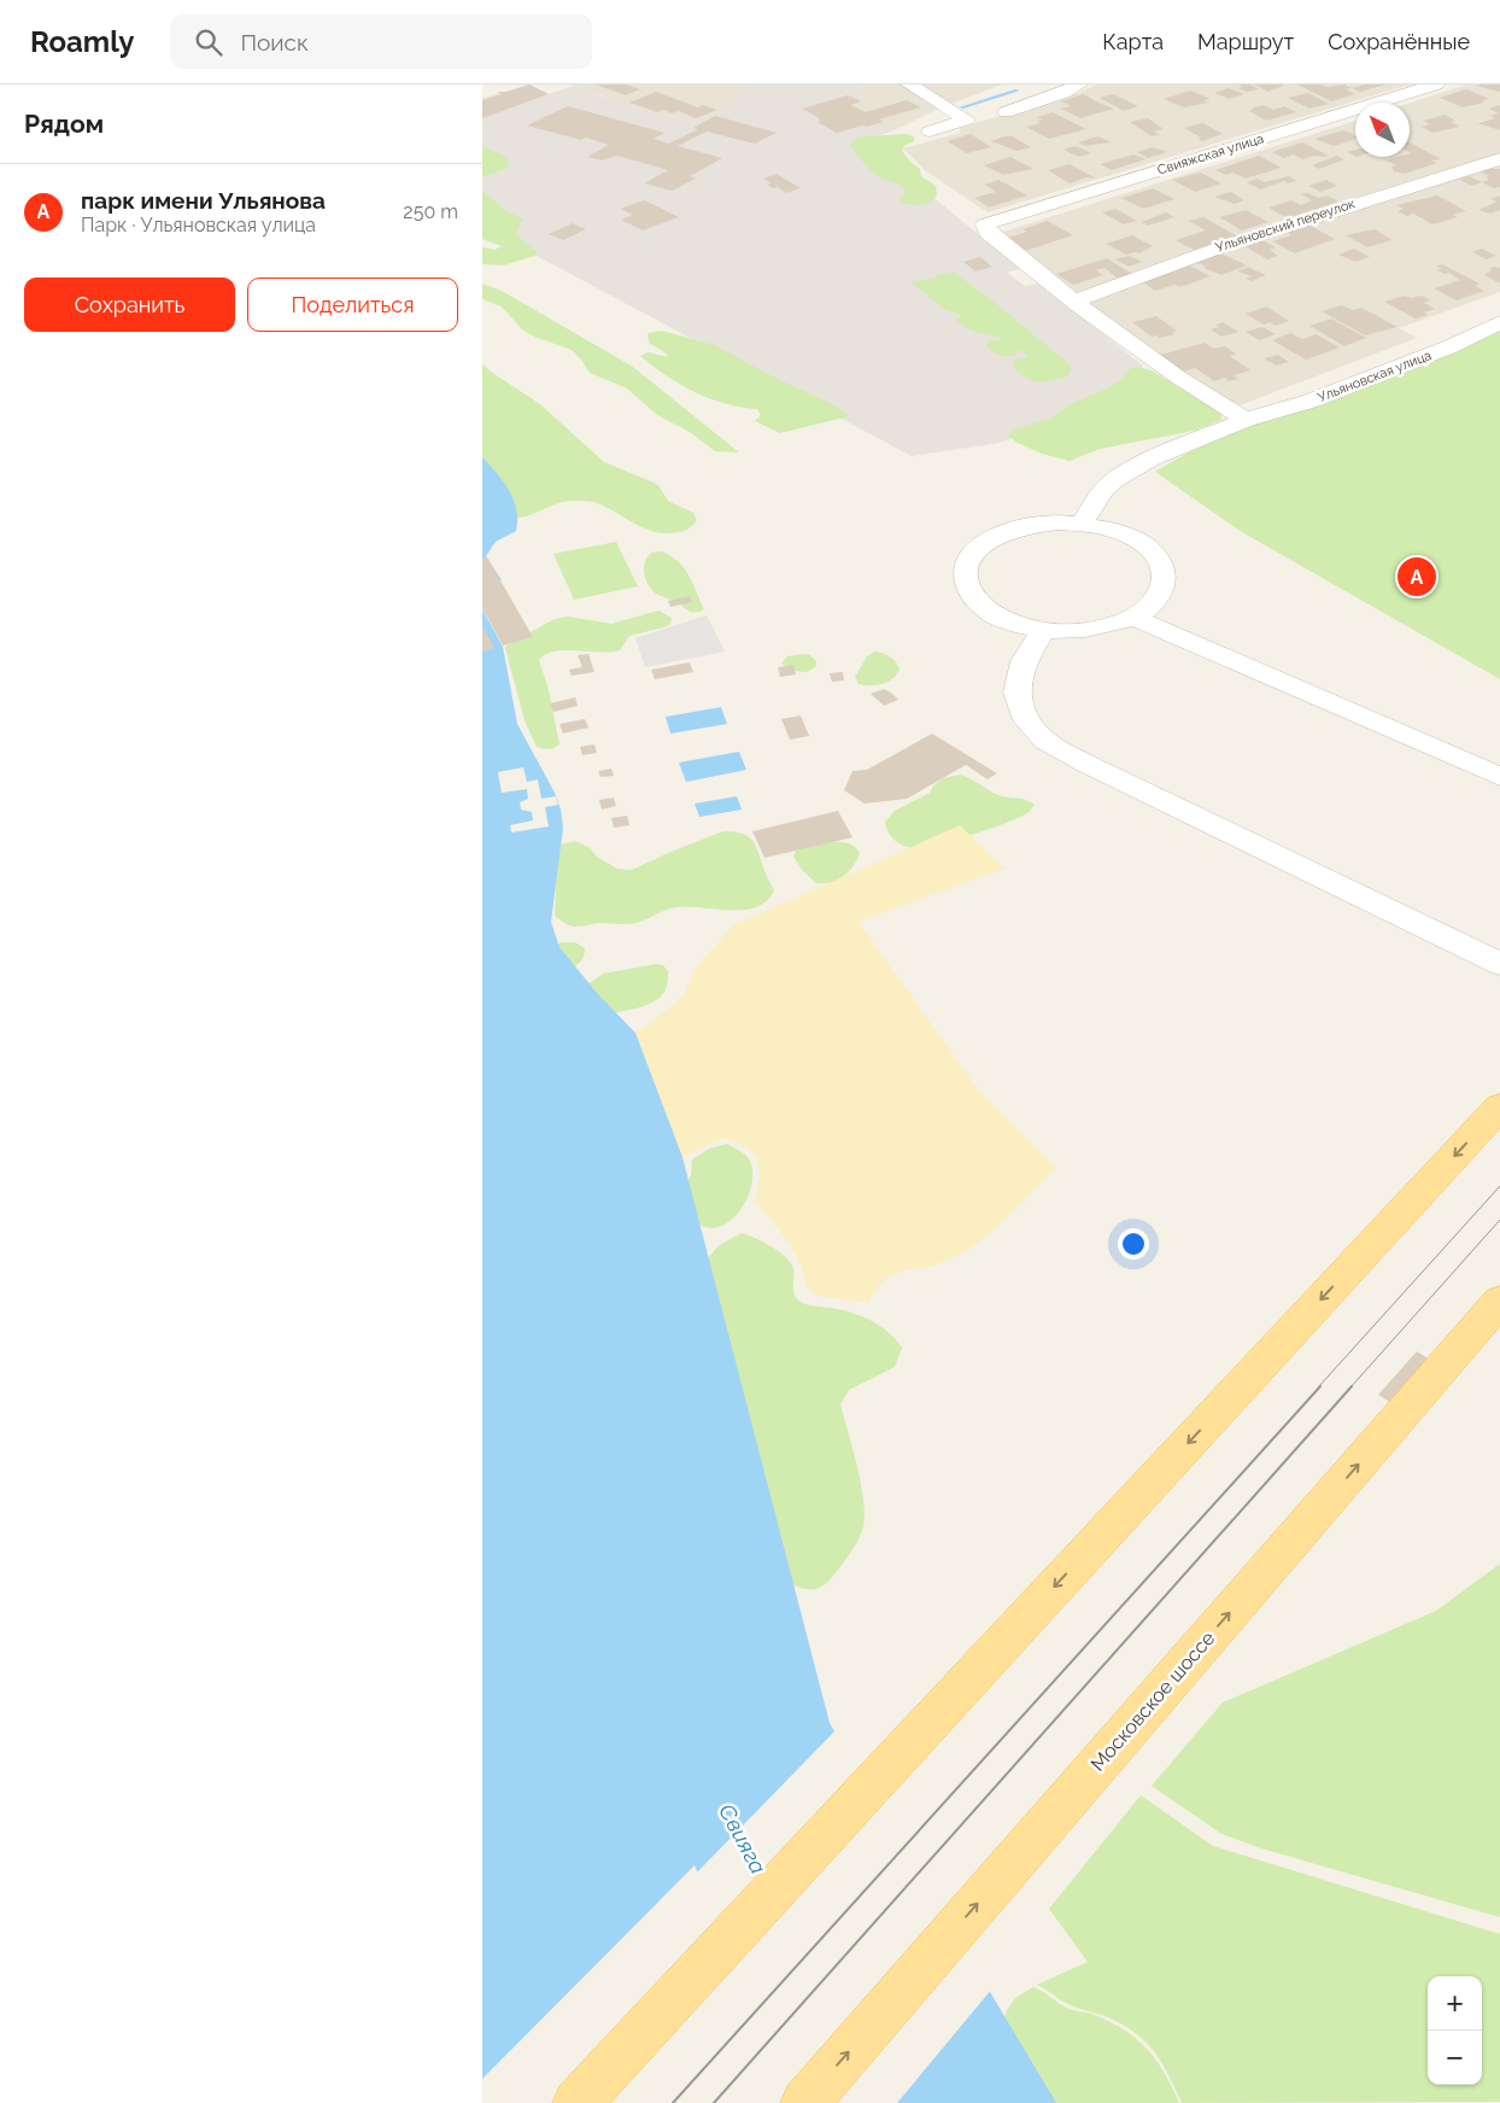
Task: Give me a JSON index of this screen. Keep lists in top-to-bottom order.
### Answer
{
  "streets": {
    "main road": ["Московское шоссе"],
    "street": ["Свияжская улица", "Ульяновский переулок", "Ульяновская улица"]
  },
  "crossings": [
    ["Свияжская улица", "Ульяновский переулок"]
  ],
  "water": ["Свияга"],
  "north": "top left",
  "page": {
    "header": "Roamly",
    "search": "Поиск",
    "nav": ["Карта", "Маршрут", "Сохранённые"],
    "heading": "Рядом",
    "list": [
      {
        "mark": "A",
        "name": "парк имени Ульянова",
        "note": "Парк · Ульяновская улица",
        "value": "250 m"
      }
    ],
    "buttons": ["Сохранить", "Поделиться"],
    "pins": "A",
    "map_buttons": ["+", "−"]
  }
}
